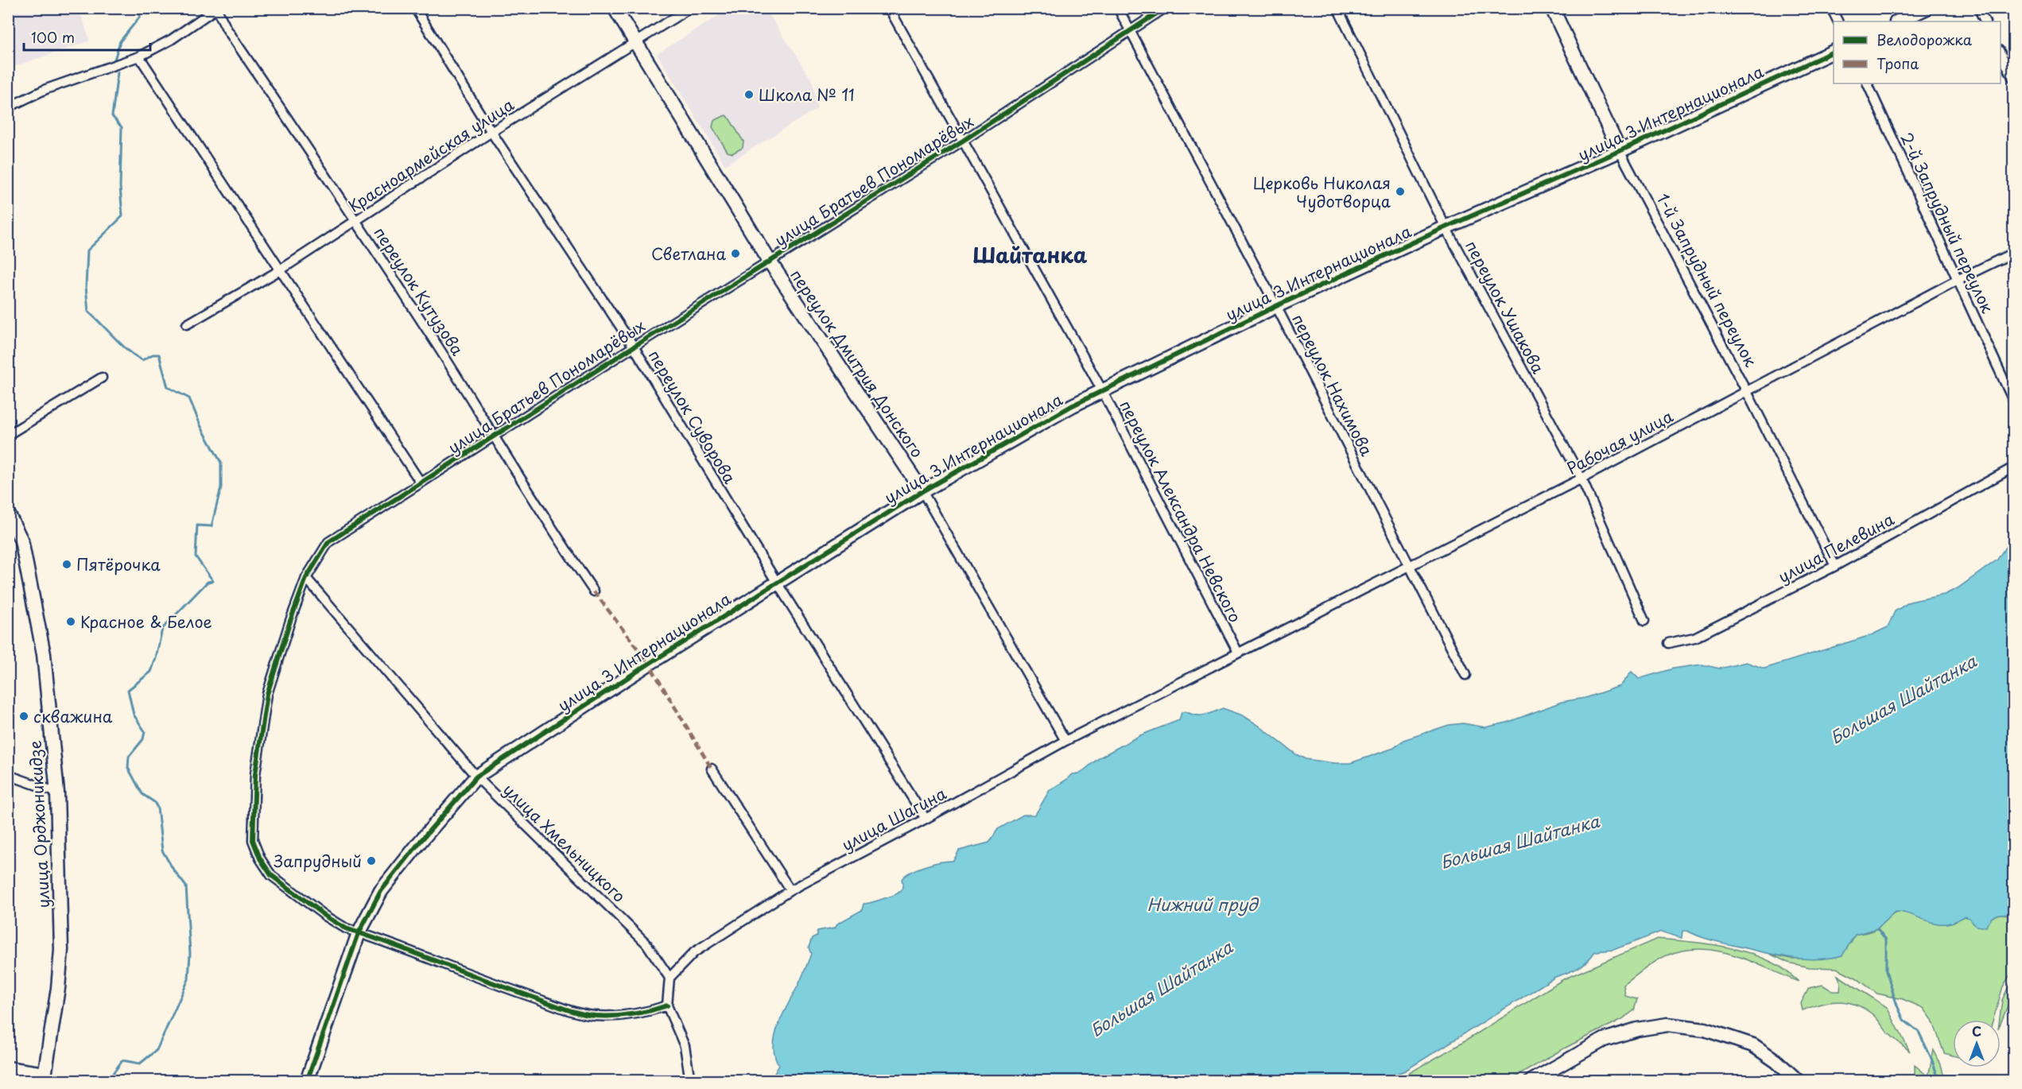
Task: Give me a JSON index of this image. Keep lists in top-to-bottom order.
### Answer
{
  "streets": {
    "street": [
      "улица 3 Интернационала",
      "Красноармейская улица",
      "улица Братьев Пономарёвых",
      "2-й Запрудный переулок",
      "1-й Запрудный переулок",
      "переулок Кутузова",
      "переулок Ушакова",
      "переулок Дмитрия Донского",
      "переулок Нахимова",
      "переулок Суворова",
      "Рабочая улица",
      "переулок Александра Невского",
      "улица Пелевина",
      "улица Шагина",
      "улица Орджоникидзе",
      "улица Хмельницкого"
    ]
  },
  "crossings": [
    ["улица 3 Интернационала", "улица Братьев Пономарёвых"],
    ["улица 3 Интернационала", "1-й Запрудный переулок"],
    ["улица 3 Интернационала", "переулок Ушакова"],
    ["улица 3 Интернационала", "переулок Дмитрия Донского"],
    ["улица 3 Интернационала", "переулок Нахимова"],
    ["улица 3 Интернационала", "переулок Суворова"],
    ["улица 3 Интернационала", "переулок Александра Невского"],
    ["улица 3 Интернационала", "улица Хмельницкого"],
    ["Красноармейская улица", "переулок Кутузова"],
    ["Красноармейская улица", "переулок Дмитрия Донского"],
    ["Красноармейская улица", "переулок Суворова"],
    ["улица Братьев Пономарёвых", "переулок Кутузова"],
    ["улица Братьев Пономарёвых", "переулок Дмитрия Донского"],
    ["улица Братьев Пономарёвых", "переулок Нахимова"],
    ["улица Братьев Пономарёвых", "переулок Суворова"],
    ["улица Братьев Пономарёвых", "переулок Александра Невского"],
    ["улица Братьев Пономарёвых", "улица Хмельницкого"],
    ["2-й Запрудный переулок", "Рабочая улица"],
    ["1-й Запрудный переулок", "Рабочая улица"],
    ["1-й Запрудный переулок", "улица Пелевина"],
    ["переулок Ушакова", "Рабочая улица"],
    ["переулок Дмитрия Донского", "улица Шагина"],
    ["переулок Нахимова", "Рабочая улица"],
    ["переулок Суворова", "улица Шагина"],
    ["Рабочая улица", "переулок Александра Невского"],
    ["Рабочая улица", "улица Шагина"],
    ["переулок Александра Невского", "улица Шагина"],
    ["улица Шагина", "улица Хмельницкого"]
  ],
  "districts": ["Шайтанка"],
  "water": ["Большая Шайтанка", "Нижний пруд"],
  "places": [
    "Школа № 11",
    "Церковь Николая Чудотворца",
    "Светлана",
    "Пятёрочка",
    "Красное & Белое",
    "скважина",
    "Запрудный"
  ],
  "legend": ["Велодорожка", "Тропа"],
  "scale_bar": "100 m",
  "north": "top"
}
